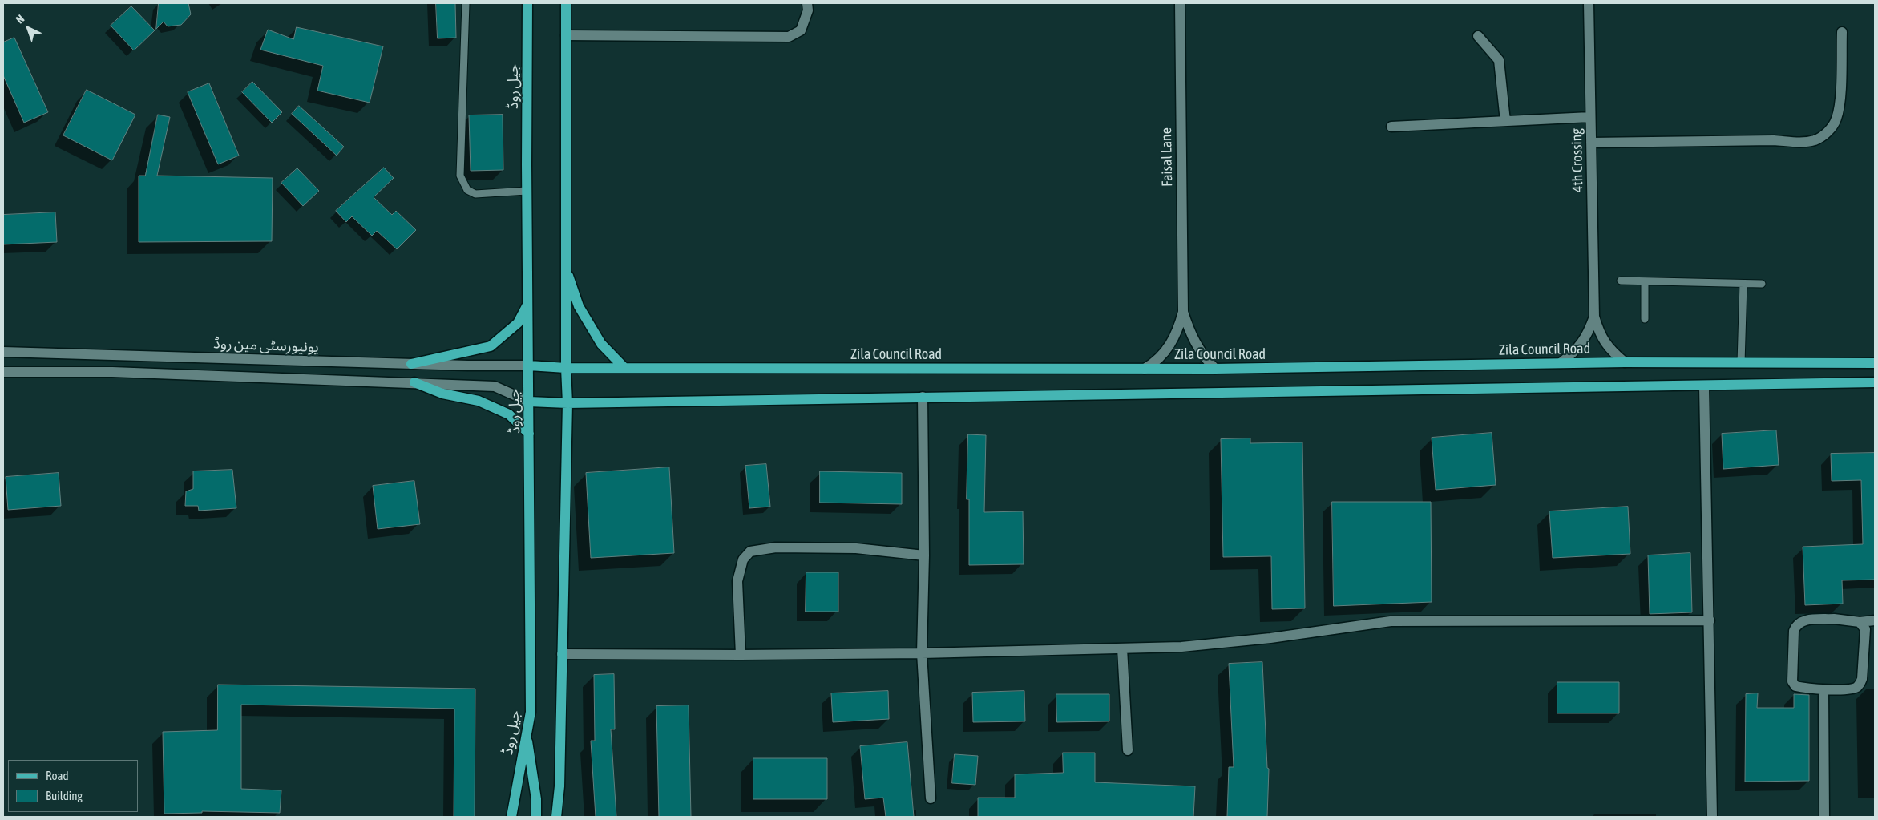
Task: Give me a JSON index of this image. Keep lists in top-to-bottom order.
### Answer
{
  "streets": {
    "main road": ["جیل روڈ", "Zila Council Road"],
    "street": ["Faisal Lane", "4th Crossing", "یونیورسٹی مین روڈ"]
  },
  "crossings": [
    ["جیل روڈ", "یونیورسٹی مین روڈ"],
    ["جیل روڈ", "Zila Council Road"],
    ["Faisal Lane", "Zila Council Road"],
    ["4th Crossing", "Zila Council Road"],
    ["یونیورسٹی مین روڈ", "Zila Council Road"]
  ],
  "legend": ["Road", "Building"],
  "north": "top left"
}
